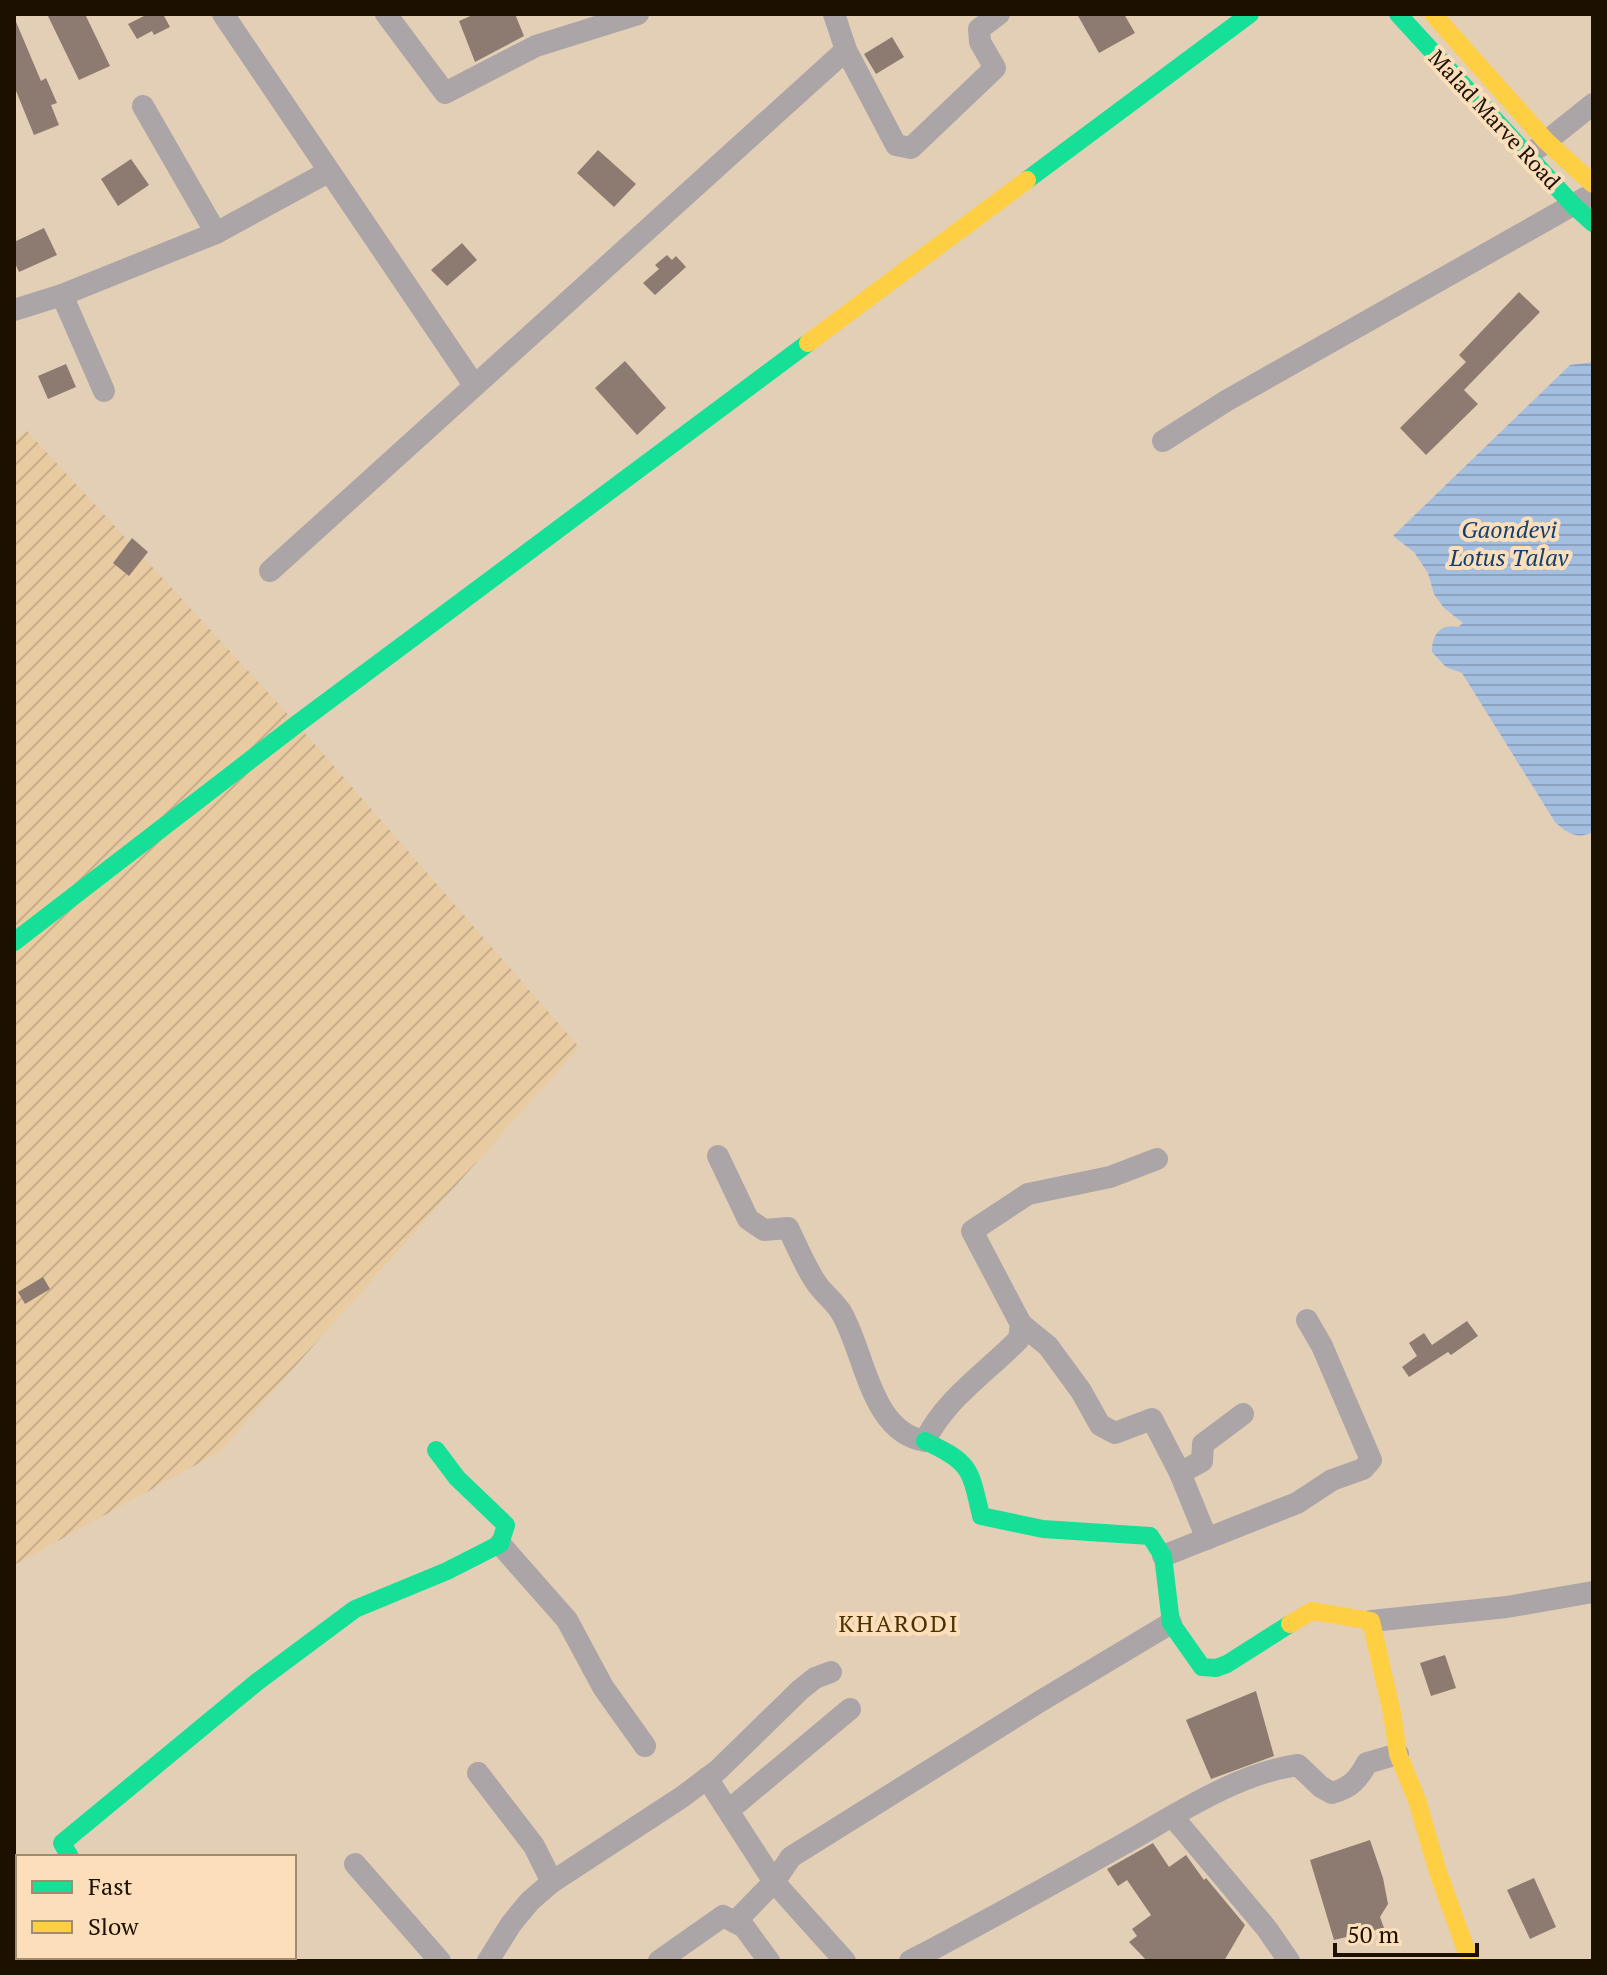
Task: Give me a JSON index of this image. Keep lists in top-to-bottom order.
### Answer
{
  "streets": {
    "street": ["Malad Marve Road"]
  },
  "districts": ["KHARODI"],
  "water": ["Gaondevi Lotus Talav"],
  "legend": ["Fast", "Slow"],
  "scale_bar": "50 m"
}
